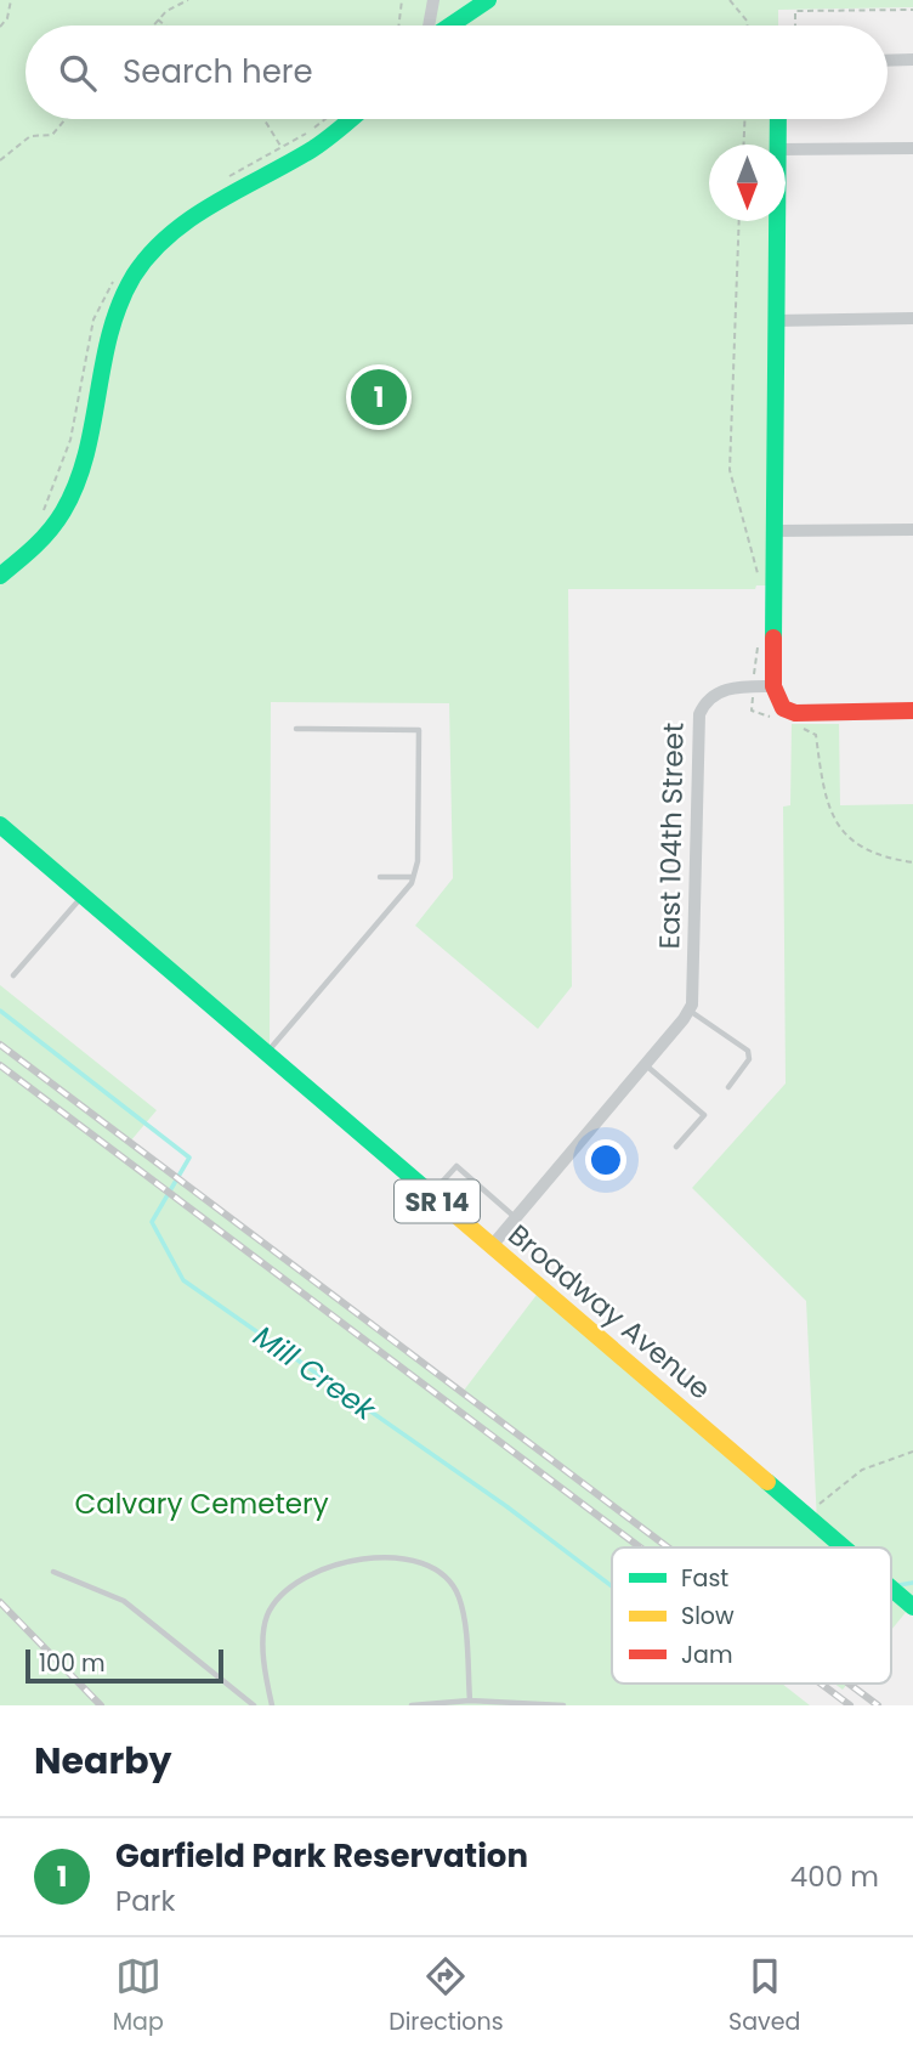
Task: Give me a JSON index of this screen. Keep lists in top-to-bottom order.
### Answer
{
  "streets": {
    "street": ["East 104th Street", "SR 14", "Broadway Avenue"]
  },
  "crossings": [
    ["East 104th Street", "Broadway Avenue"]
  ],
  "water": ["Mill Creek"],
  "parks": ["Calvary Cemetery"],
  "legend": ["Fast", "Slow", "Jam"],
  "scale_bar": "100 m",
  "north": "bottom",
  "page": {
    "search": "Search here",
    "pins": "1",
    "scale": "100 m",
    "heading": "Nearby",
    "list": [
      {
        "mark": "1",
        "name": "Garfield Park Reservation",
        "note": "Park",
        "value": "400 m"
      }
    ],
    "nav": ["Map", "Directions", "Saved"]
  }
}
